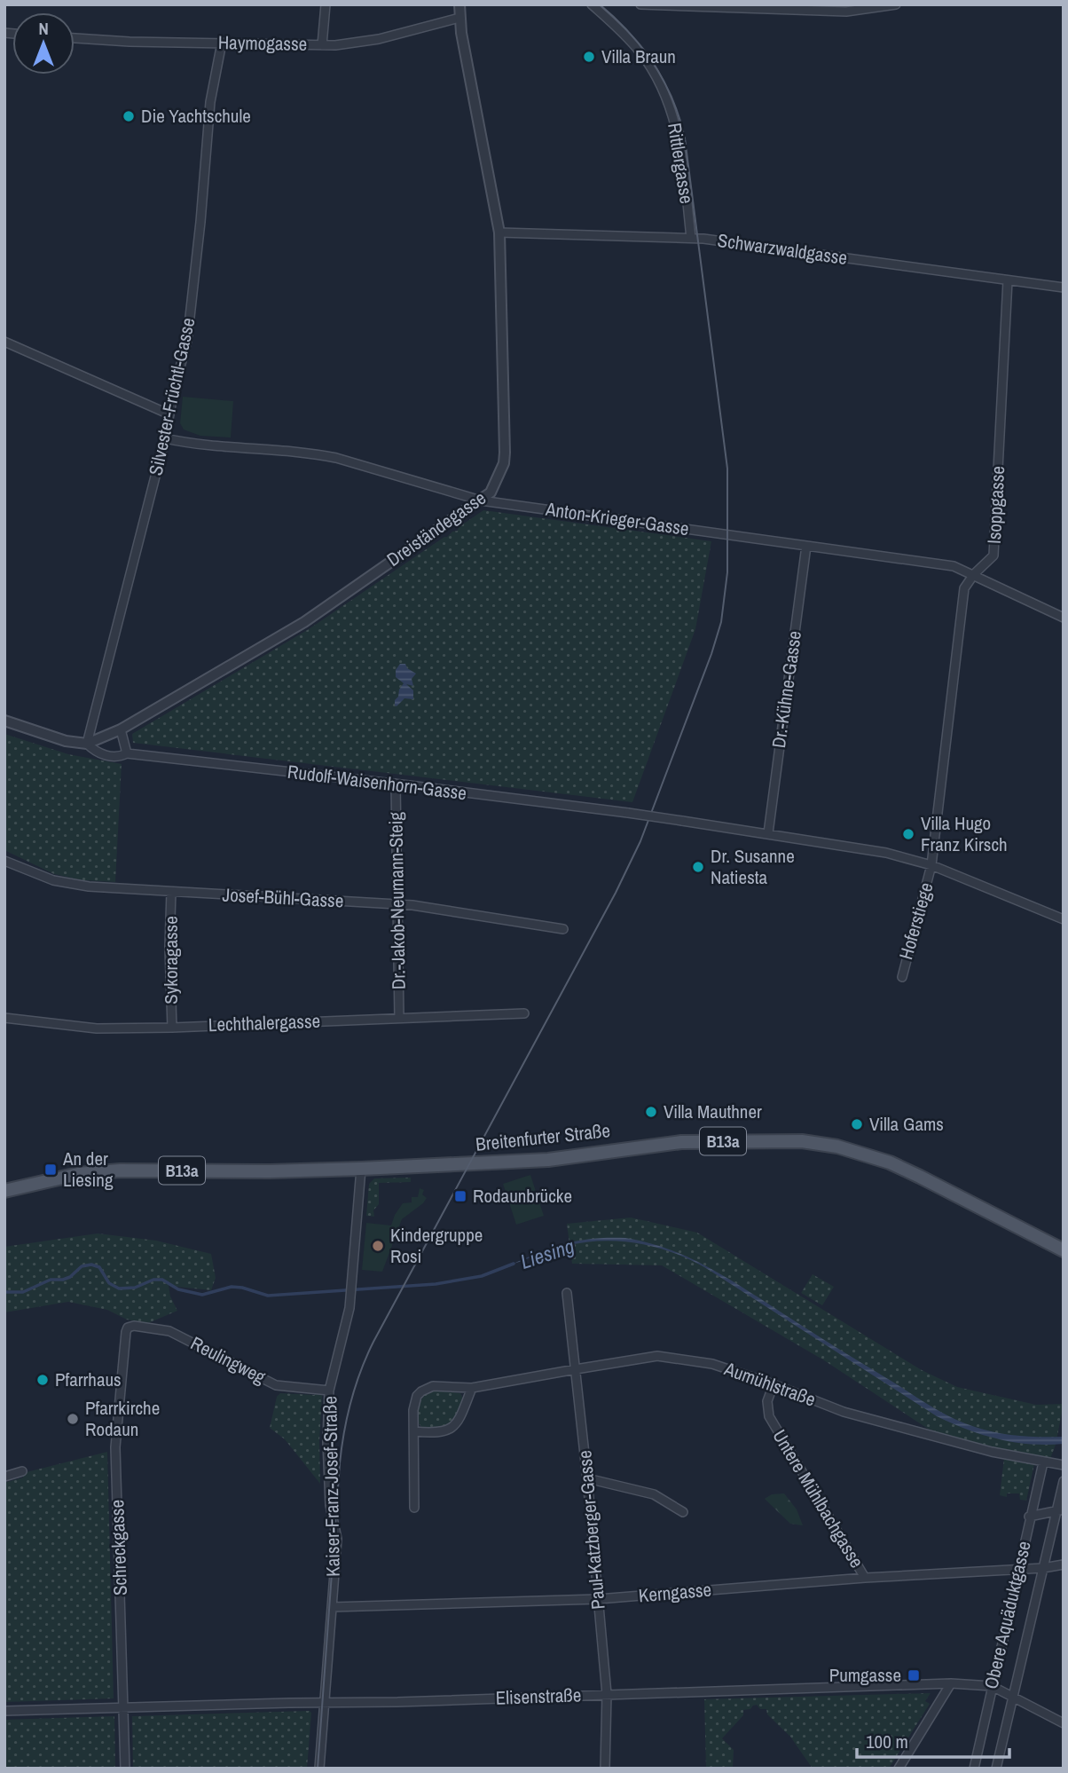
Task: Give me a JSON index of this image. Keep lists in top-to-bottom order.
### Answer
{
  "streets": {
    "main road": ["Breitenfurter Straße", "B13a"],
    "street": [
      "Haymogasse",
      "Rittlergasse",
      "Schwarzwaldgasse",
      "Silvester-Früchtl-Gasse",
      "Isoppgasse",
      "Anton-Krieger-Gasse",
      "Dreiständegasse",
      "Dr.-Kühne-Gasse",
      "Rudolf-Waisenhorn-Gasse",
      "Josef-Bühl-Gasse",
      "Dr.-Jakob-Neumann-Steig",
      "Hoferstiege",
      "Sykoragasse",
      "Lechthalergasse",
      "Reulingweg",
      "Aumühlstraße",
      "Kaiser-Franz-Josef-Straße",
      "Untere Mühlbachgasse",
      "Paul-Katzberger-Gasse",
      "Schreckgasse",
      "Kerngasse",
      "Obere Aquäduktgasse",
      "Elisenstraße"
    ]
  },
  "crossings": [
    ["Haymogasse", "Silvester-Früchtl-Gasse"],
    ["Haymogasse", "Dreiständegasse"],
    ["Rittlergasse", "Schwarzwaldgasse"],
    ["Schwarzwaldgasse", "Isoppgasse"],
    ["Schwarzwaldgasse", "Dreiständegasse"],
    ["Silvester-Früchtl-Gasse", "Anton-Krieger-Gasse"],
    ["Silvester-Früchtl-Gasse", "Dreiständegasse"],
    ["Silvester-Früchtl-Gasse", "Rudolf-Waisenhorn-Gasse"],
    ["Isoppgasse", "Anton-Krieger-Gasse"],
    ["Isoppgasse", "Hoferstiege"],
    ["Anton-Krieger-Gasse", "Dreiständegasse"],
    ["Anton-Krieger-Gasse", "Dr.-Kühne-Gasse"],
    ["Dreiständegasse", "Rudolf-Waisenhorn-Gasse"],
    ["Dr.-Kühne-Gasse", "Rudolf-Waisenhorn-Gasse"],
    ["Rudolf-Waisenhorn-Gasse", "Dr.-Jakob-Neumann-Steig"],
    ["Josef-Bühl-Gasse", "Dr.-Jakob-Neumann-Steig"],
    ["Josef-Bühl-Gasse", "Sykoragasse"],
    ["Dr.-Jakob-Neumann-Steig", "Lechthalergasse"],
    ["Sykoragasse", "Lechthalergasse"],
    ["Breitenfurter Straße", "Kaiser-Franz-Josef-Straße"],
    ["Reulingweg", "Kaiser-Franz-Josef-Straße"],
    ["Reulingweg", "Schreckgasse"],
    ["Aumühlstraße", "Untere Mühlbachgasse"],
    ["Aumühlstraße", "Paul-Katzberger-Gasse"],
    ["Aumühlstraße", "Obere Aquäduktgasse"],
    ["Kaiser-Franz-Josef-Straße", "Kerngasse"],
    ["Kaiser-Franz-Josef-Straße", "Elisenstraße"],
    ["Untere Mühlbachgasse", "Kerngasse"],
    ["Paul-Katzberger-Gasse", "Kerngasse"],
    ["Paul-Katzberger-Gasse", "Elisenstraße"],
    ["Schreckgasse", "Elisenstraße"],
    ["Kerngasse", "Obere Aquäduktgasse"],
    ["Obere Aquäduktgasse", "Elisenstraße"]
  ],
  "water": ["Liesing"],
  "places": {
    "other": [
      "Villa Braun",
      "Die Yachtschule",
      "Villa Hugo Franz Kirsch",
      "Dr. Susanne Natiesta",
      "Villa Mauthner",
      "Villa Gams",
      "Kindergruppe Rosi",
      "Pfarrhaus",
      "Pfarrkirche Rodaun"
    ],
    "transit": ["An der Liesing", "Rodaunbrücke", "Pumgasse"]
  },
  "scale_bar": "100 m",
  "north": "top"
}
